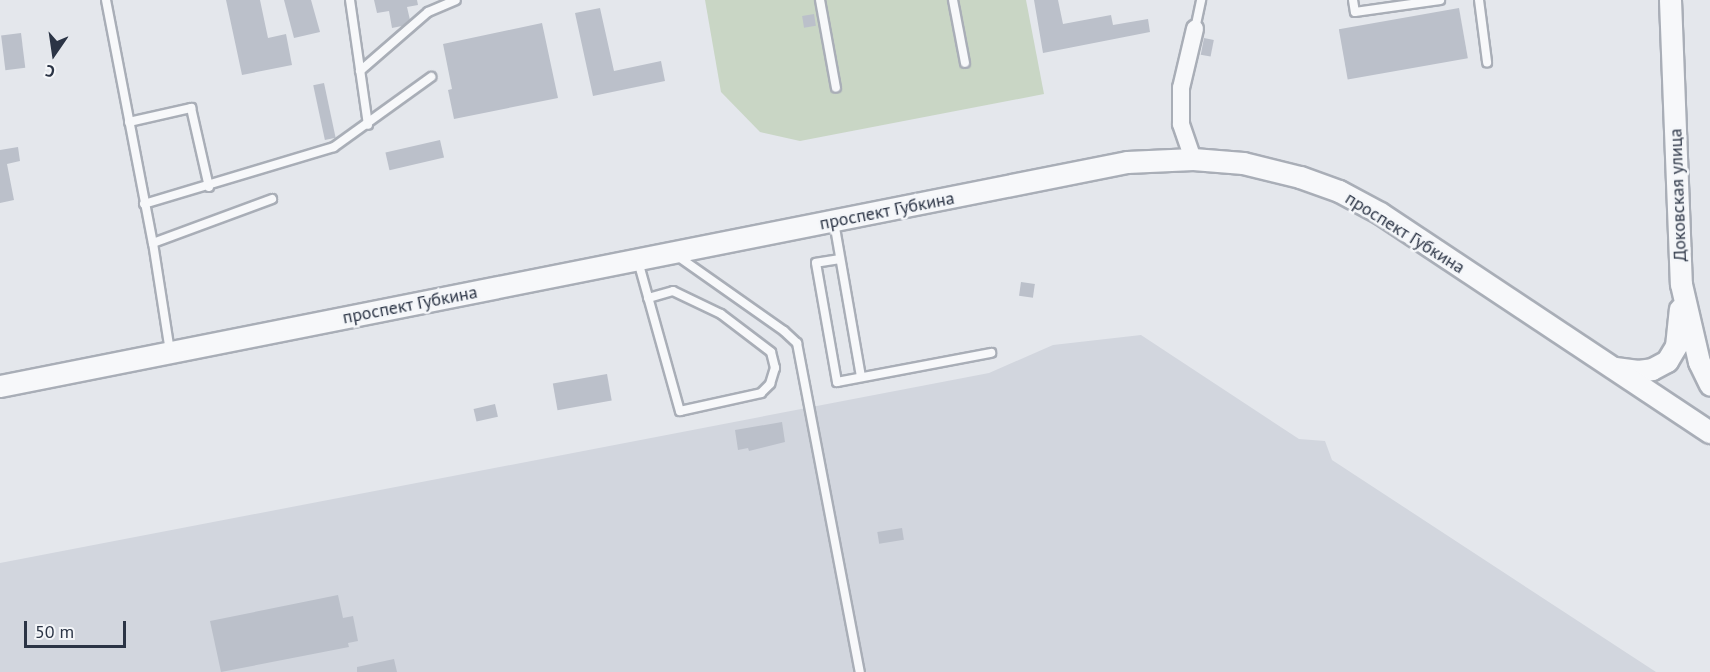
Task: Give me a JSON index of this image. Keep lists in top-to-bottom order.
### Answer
{
  "streets": {
    "street": ["Доковская улица", "проспект Губкина"]
  },
  "scale_bar": "50 m",
  "north": "bottom"
}
